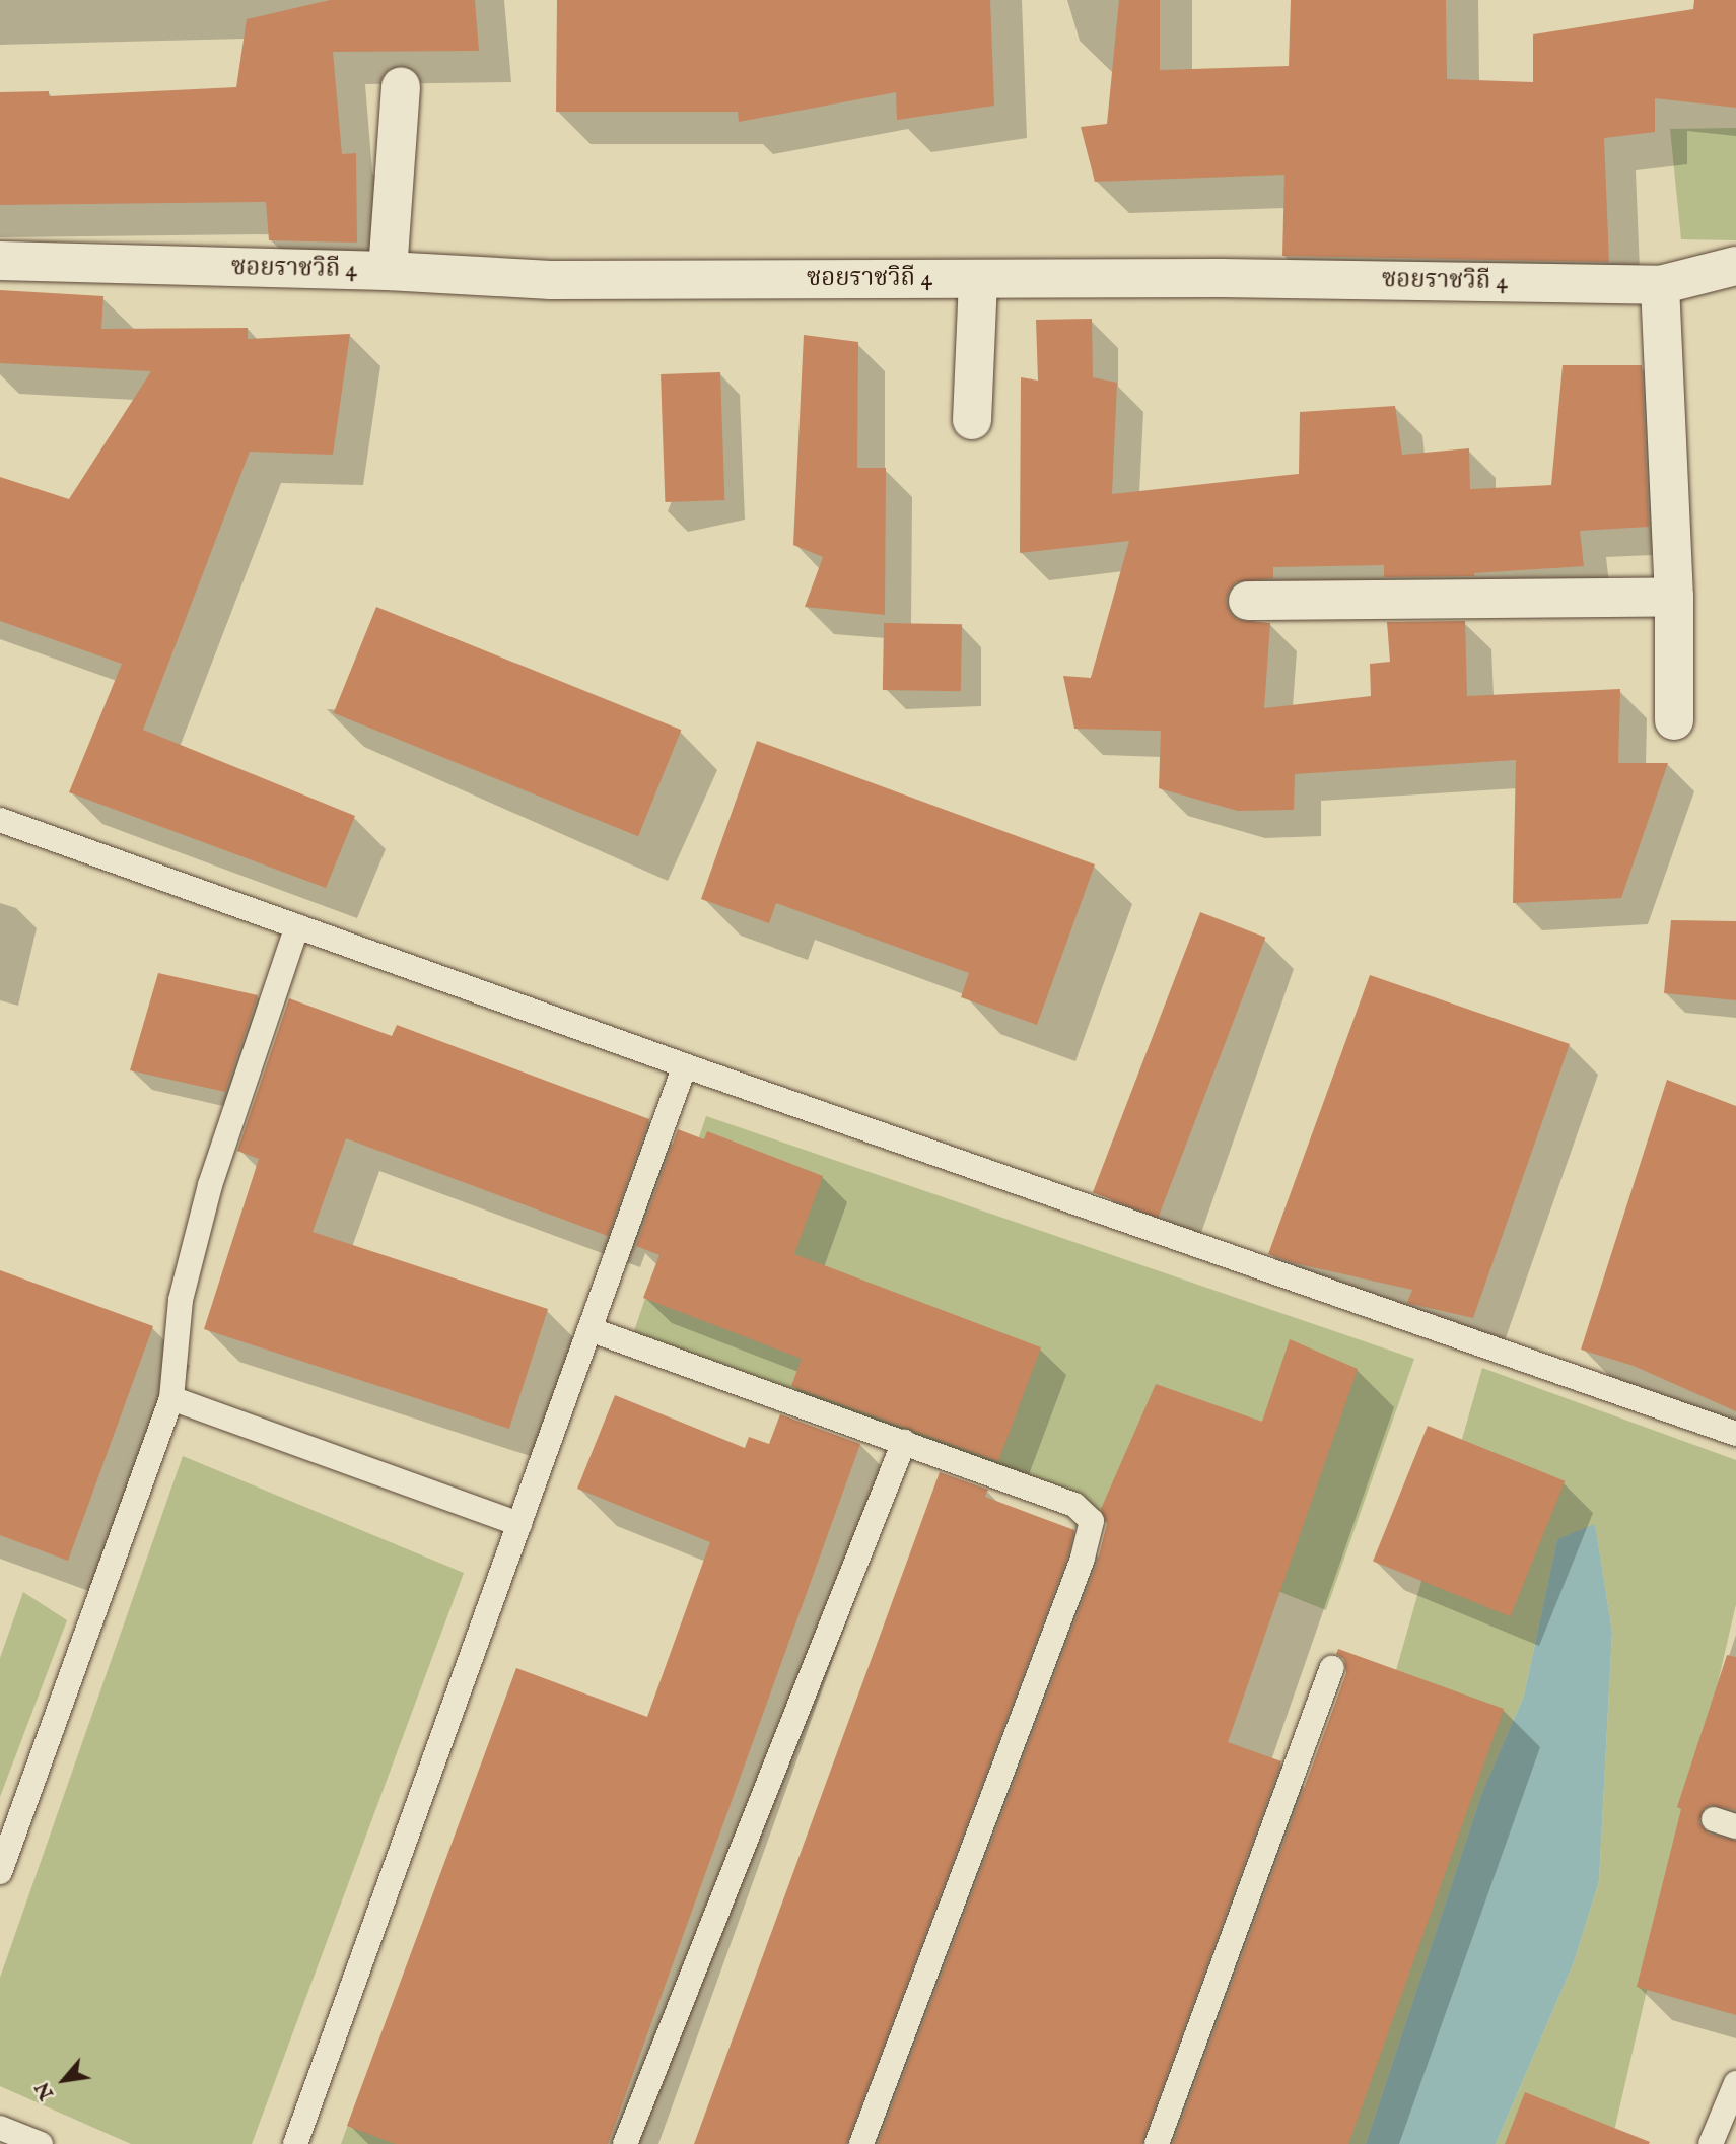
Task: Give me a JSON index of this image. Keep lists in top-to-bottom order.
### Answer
{
  "streets": {
    "street": ["ซอยราชวิถี 4"]
  },
  "north": "bottom left"
}
